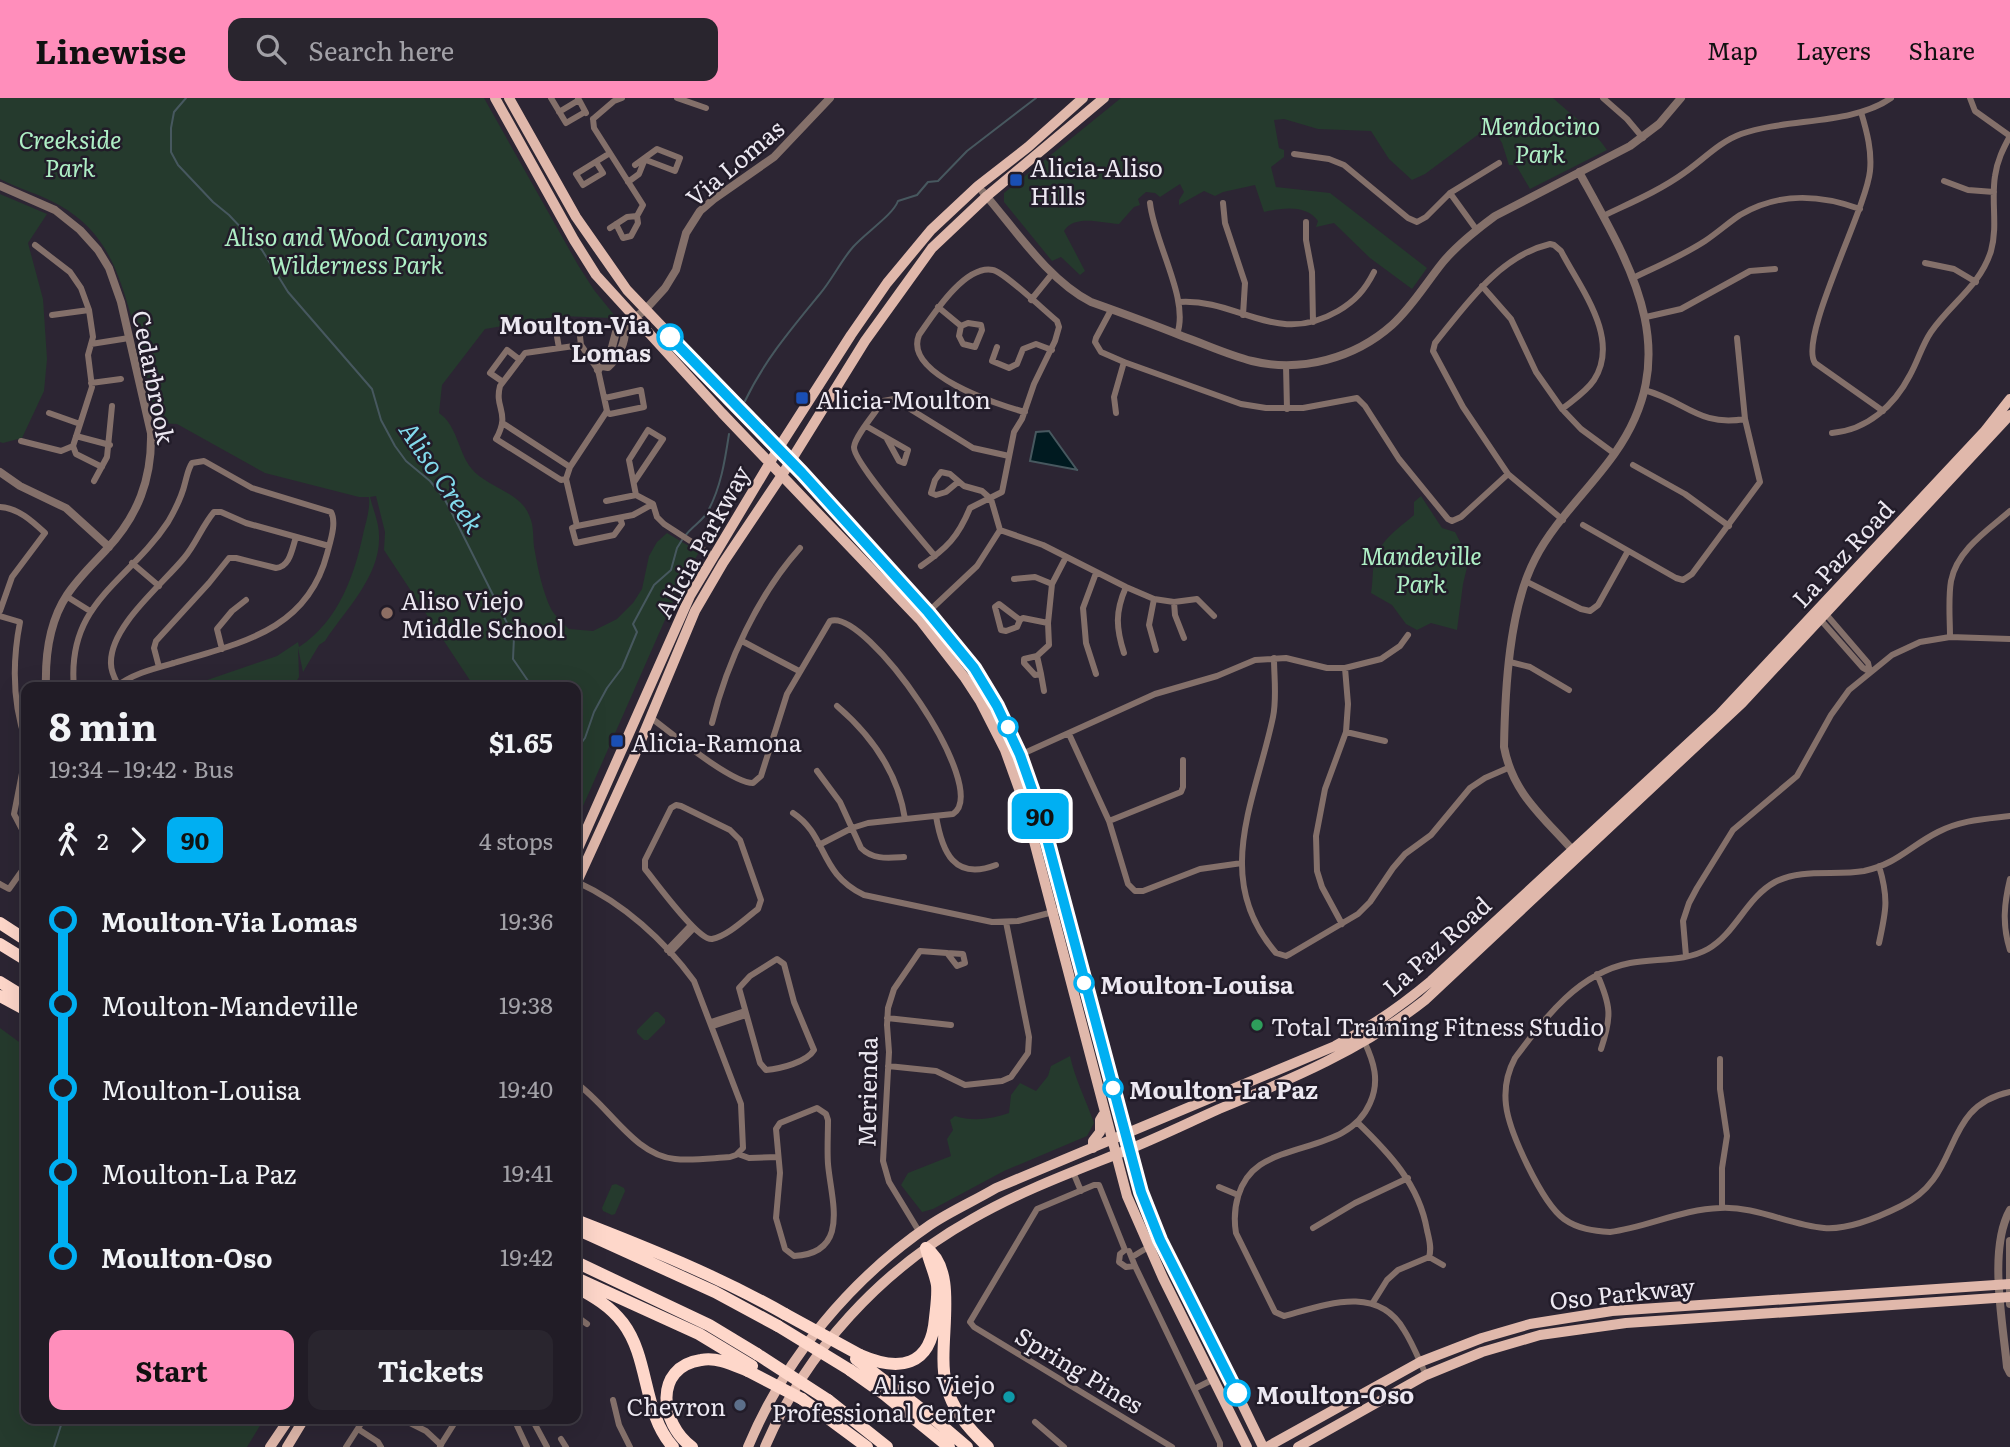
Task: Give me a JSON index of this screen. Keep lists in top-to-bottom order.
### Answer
{
  "streets": {
    "main road": ["Alicia Parkway", "La Paz Road", "Oso Parkway"],
    "street": [
      "Via Lomas",
      "Cedarbrook",
      "Merienda",
      "Spring Pines"
    ]
  },
  "crossings": [
    ["La Paz Road", "Merienda"]
  ],
  "water": ["Aliso Creek"],
  "parks": [
    "Mendocino Park",
    "Creekside Park",
    "Aliso and Wood Canyons Wilderness Park",
    "Mandeville Park"
  ],
  "places": {
    "transit": ["Alicia-Aliso Hills", "Alicia-Moulton", "Alicia-Ramona"],
    "other": [
      "Moulton-Via Lomas",
      "Aliso Viejo Middle School",
      "Moulton-Louisa",
      "Total Training Fitness Studio",
      "Moulton-La Paz",
      "Moulton-Oso",
      "Aliso Viejo Professional Center",
      "Chevron"
    ]
  },
  "lines": ["bus line 90"],
  "page": {
    "header": "Linewise",
    "search": "Search here",
    "nav": ["Map", "Layers", "Share"],
    "on_map": "90",
    "heading": ["8 min", "19:34 – 19:42 · Bus", "$1.65"],
    "legs": ["2", "90", "4 stops"],
    "list": [
      {
        "name": "Moulton-Via Lomas",
        "value": "19:36"
      },
      {
        "name": "Moulton-Mandeville",
        "value": "19:38"
      },
      {
        "name": "Moulton-Louisa",
        "value": "19:40"
      },
      {
        "name": "Moulton-La Paz",
        "value": "19:41"
      },
      {
        "name": "Moulton-Oso",
        "value": "19:42"
      }
    ],
    "buttons": ["Start", "Tickets"]
  }
}
